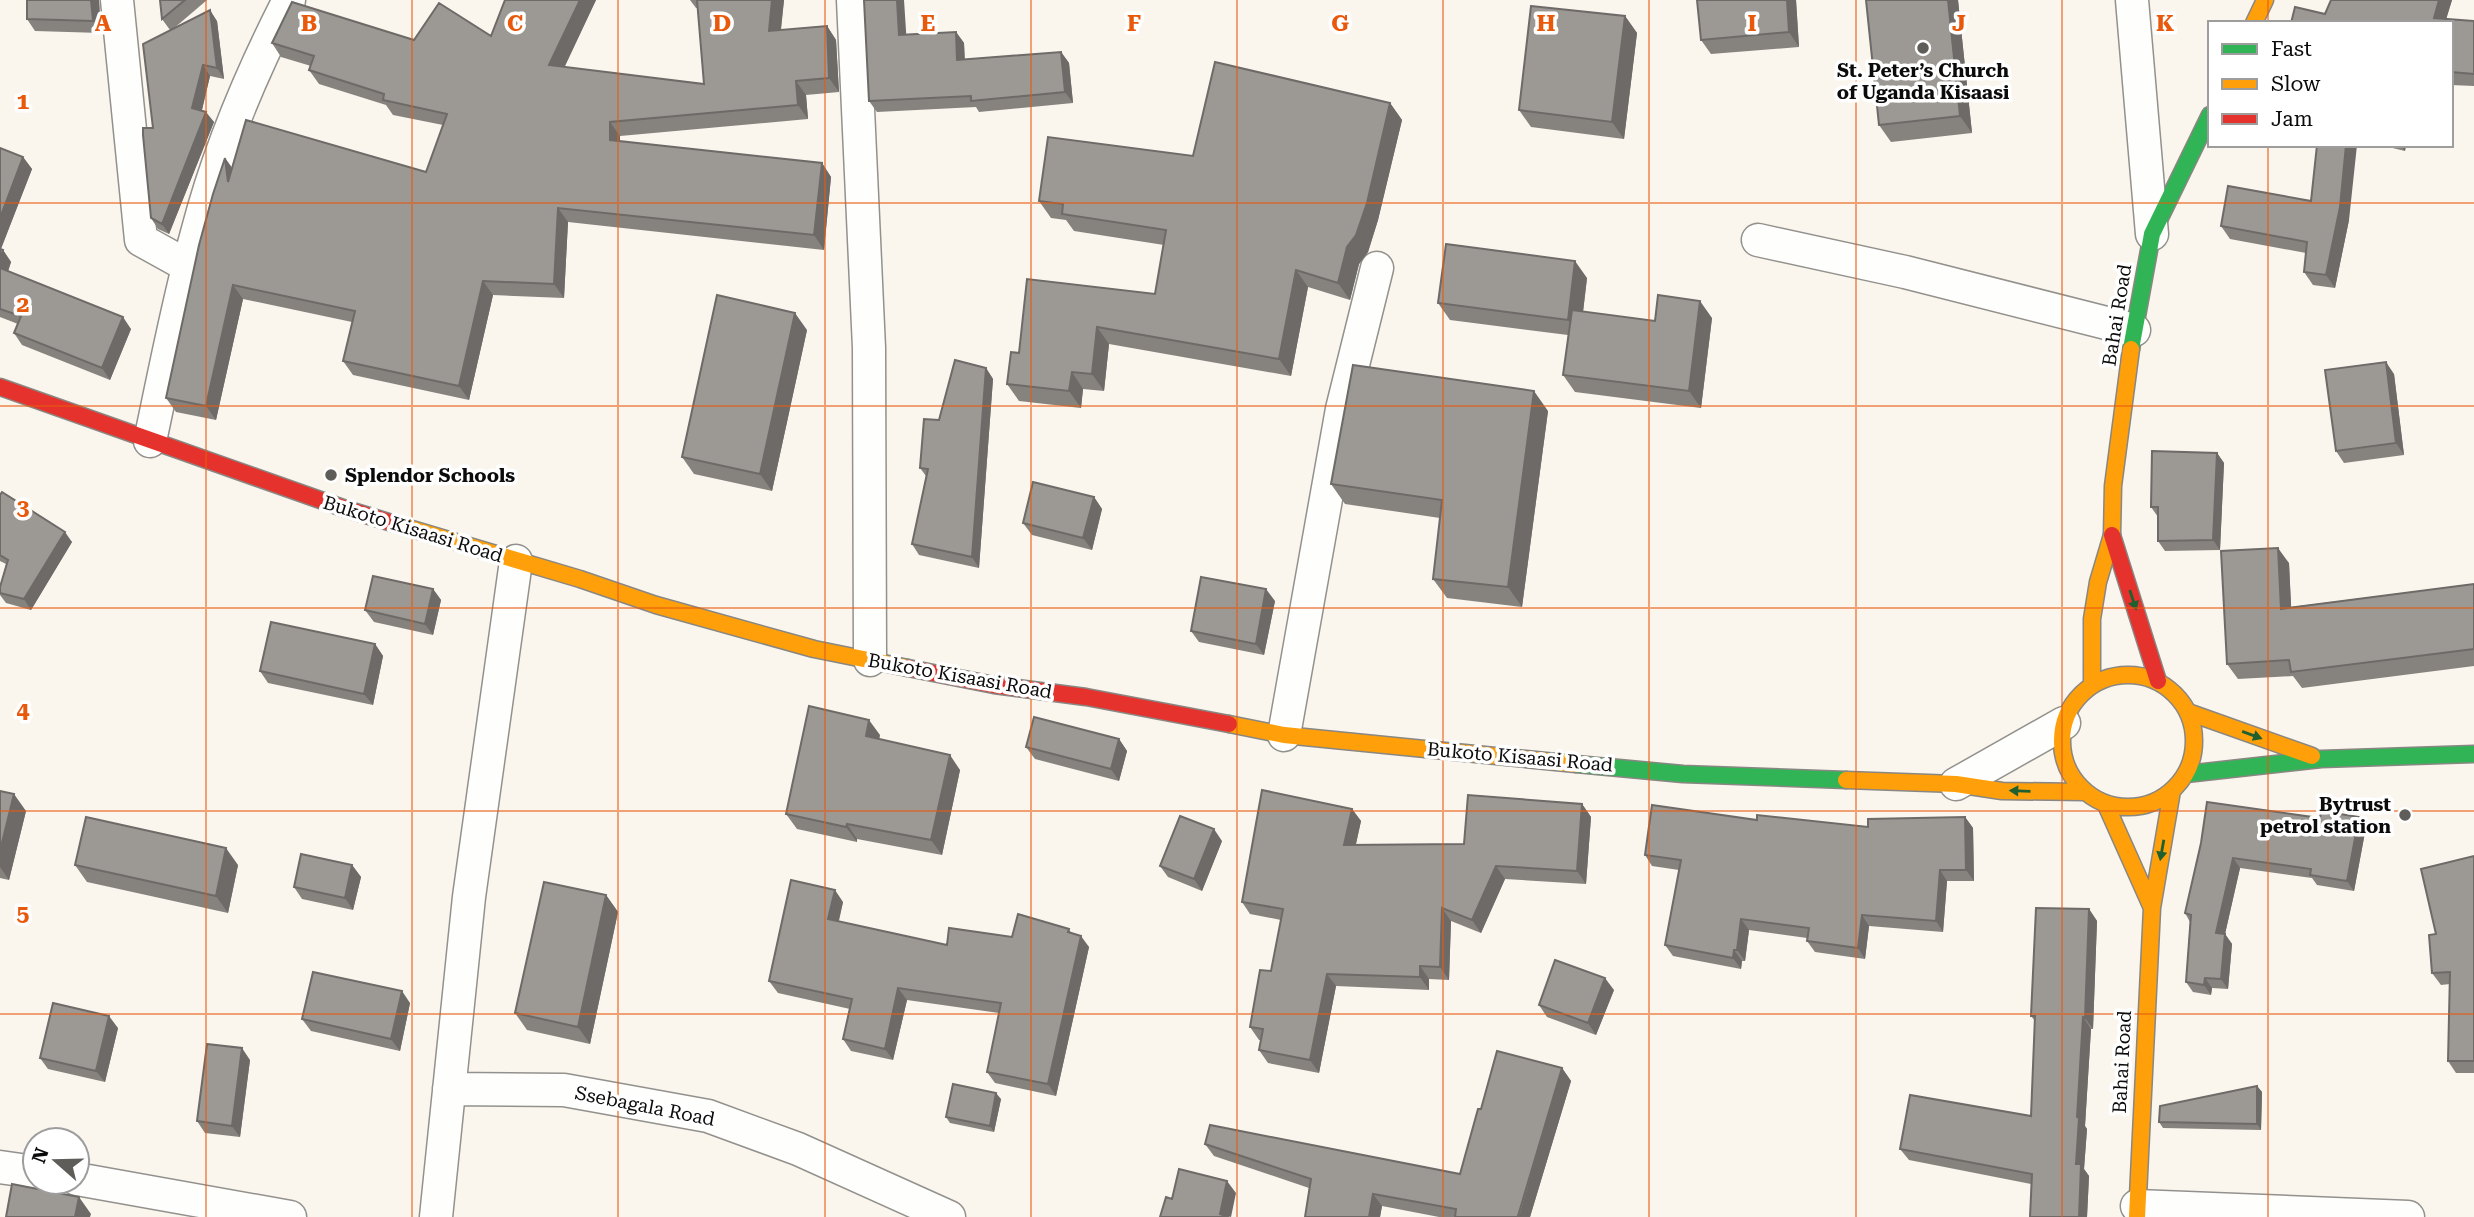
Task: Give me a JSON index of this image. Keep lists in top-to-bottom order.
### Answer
{
  "streets": {
    "street": ["Bahai Road", "Bukoto Kisaasi Road", "Ssebagala Road"]
  },
  "crossings": [
    ["Bahai Road", "Bukoto Kisaasi Road"]
  ],
  "places": ["St. Peter’s Church of Uganda Kisaasi", "Splendor Schools", "Bytrust petrol station"],
  "legend": ["Fast", "Slow", "Jam"],
  "north": "left",
  "grid": {
    "columns": [
      "A",
      "B",
      "C",
      "D",
      "E",
      "F",
      "G",
      "H",
      "I",
      "J",
      "K"
    ],
    "rows": [
      "1",
      "2",
      "3",
      "4",
      "5"
    ]
  }
}
